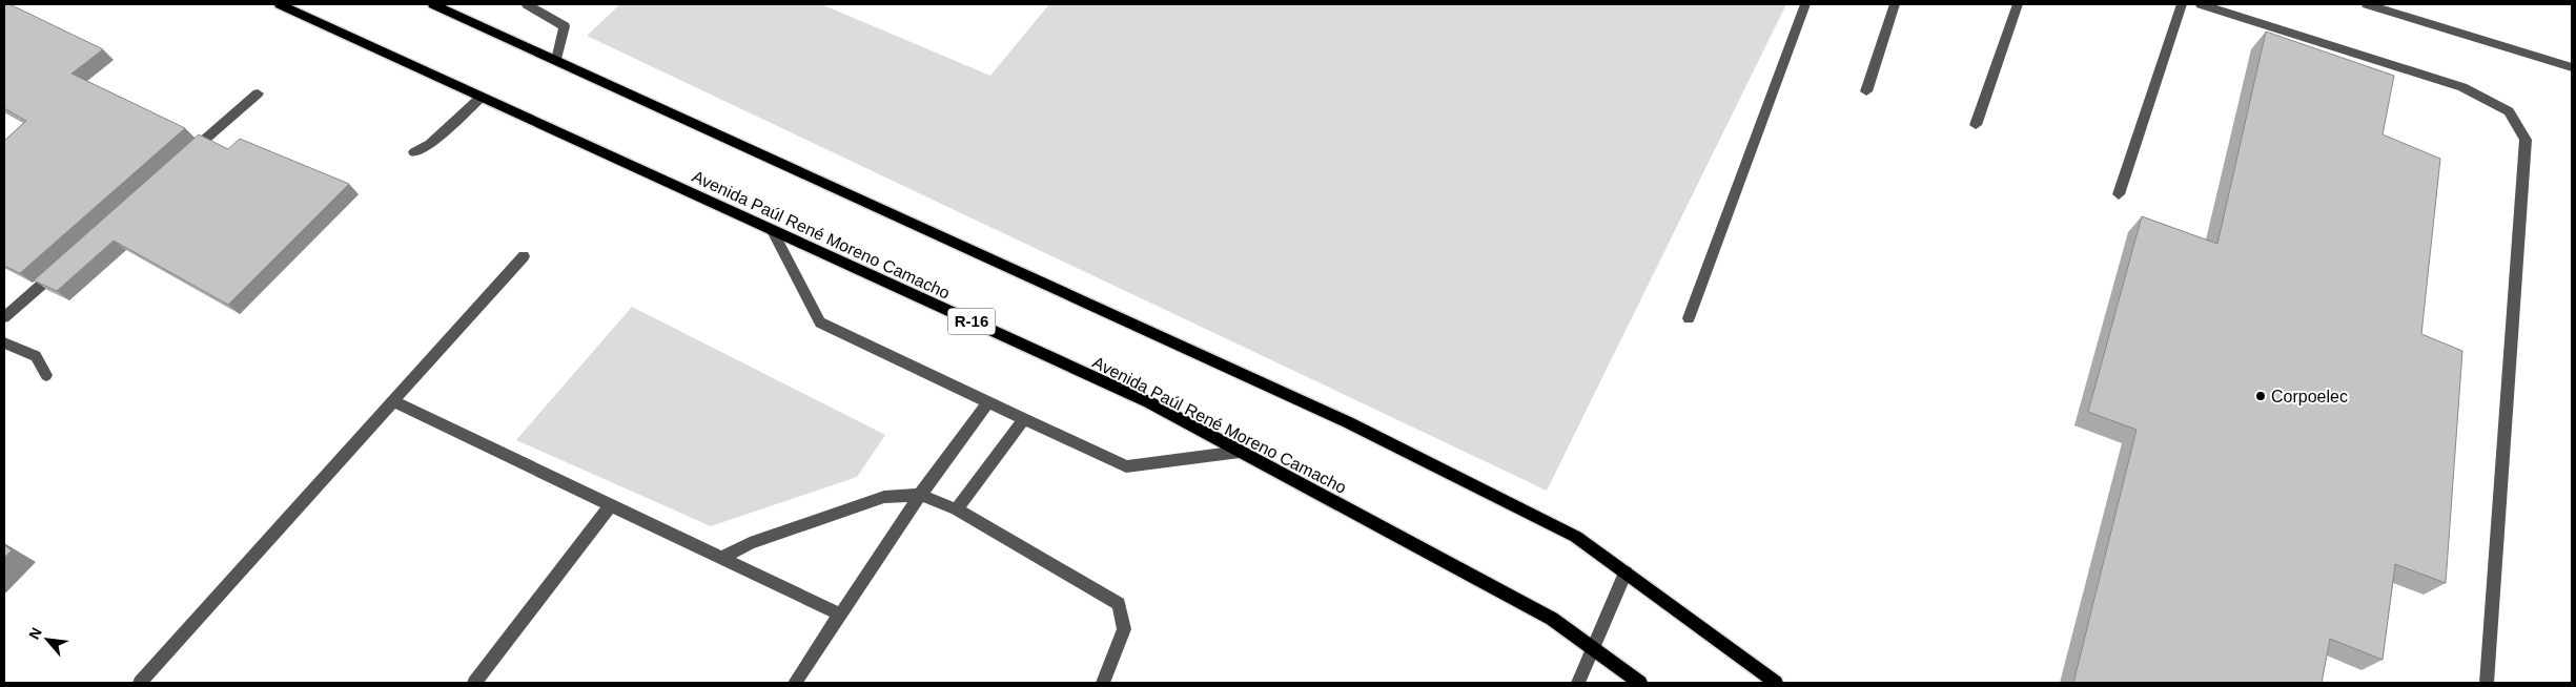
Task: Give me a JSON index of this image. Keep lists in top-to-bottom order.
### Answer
{
  "streets": {
    "main road": ["Avenida Paúl René Moreno Camacho", "R-16"]
  },
  "places": ["Corpoelec"],
  "north": "top left"
}
